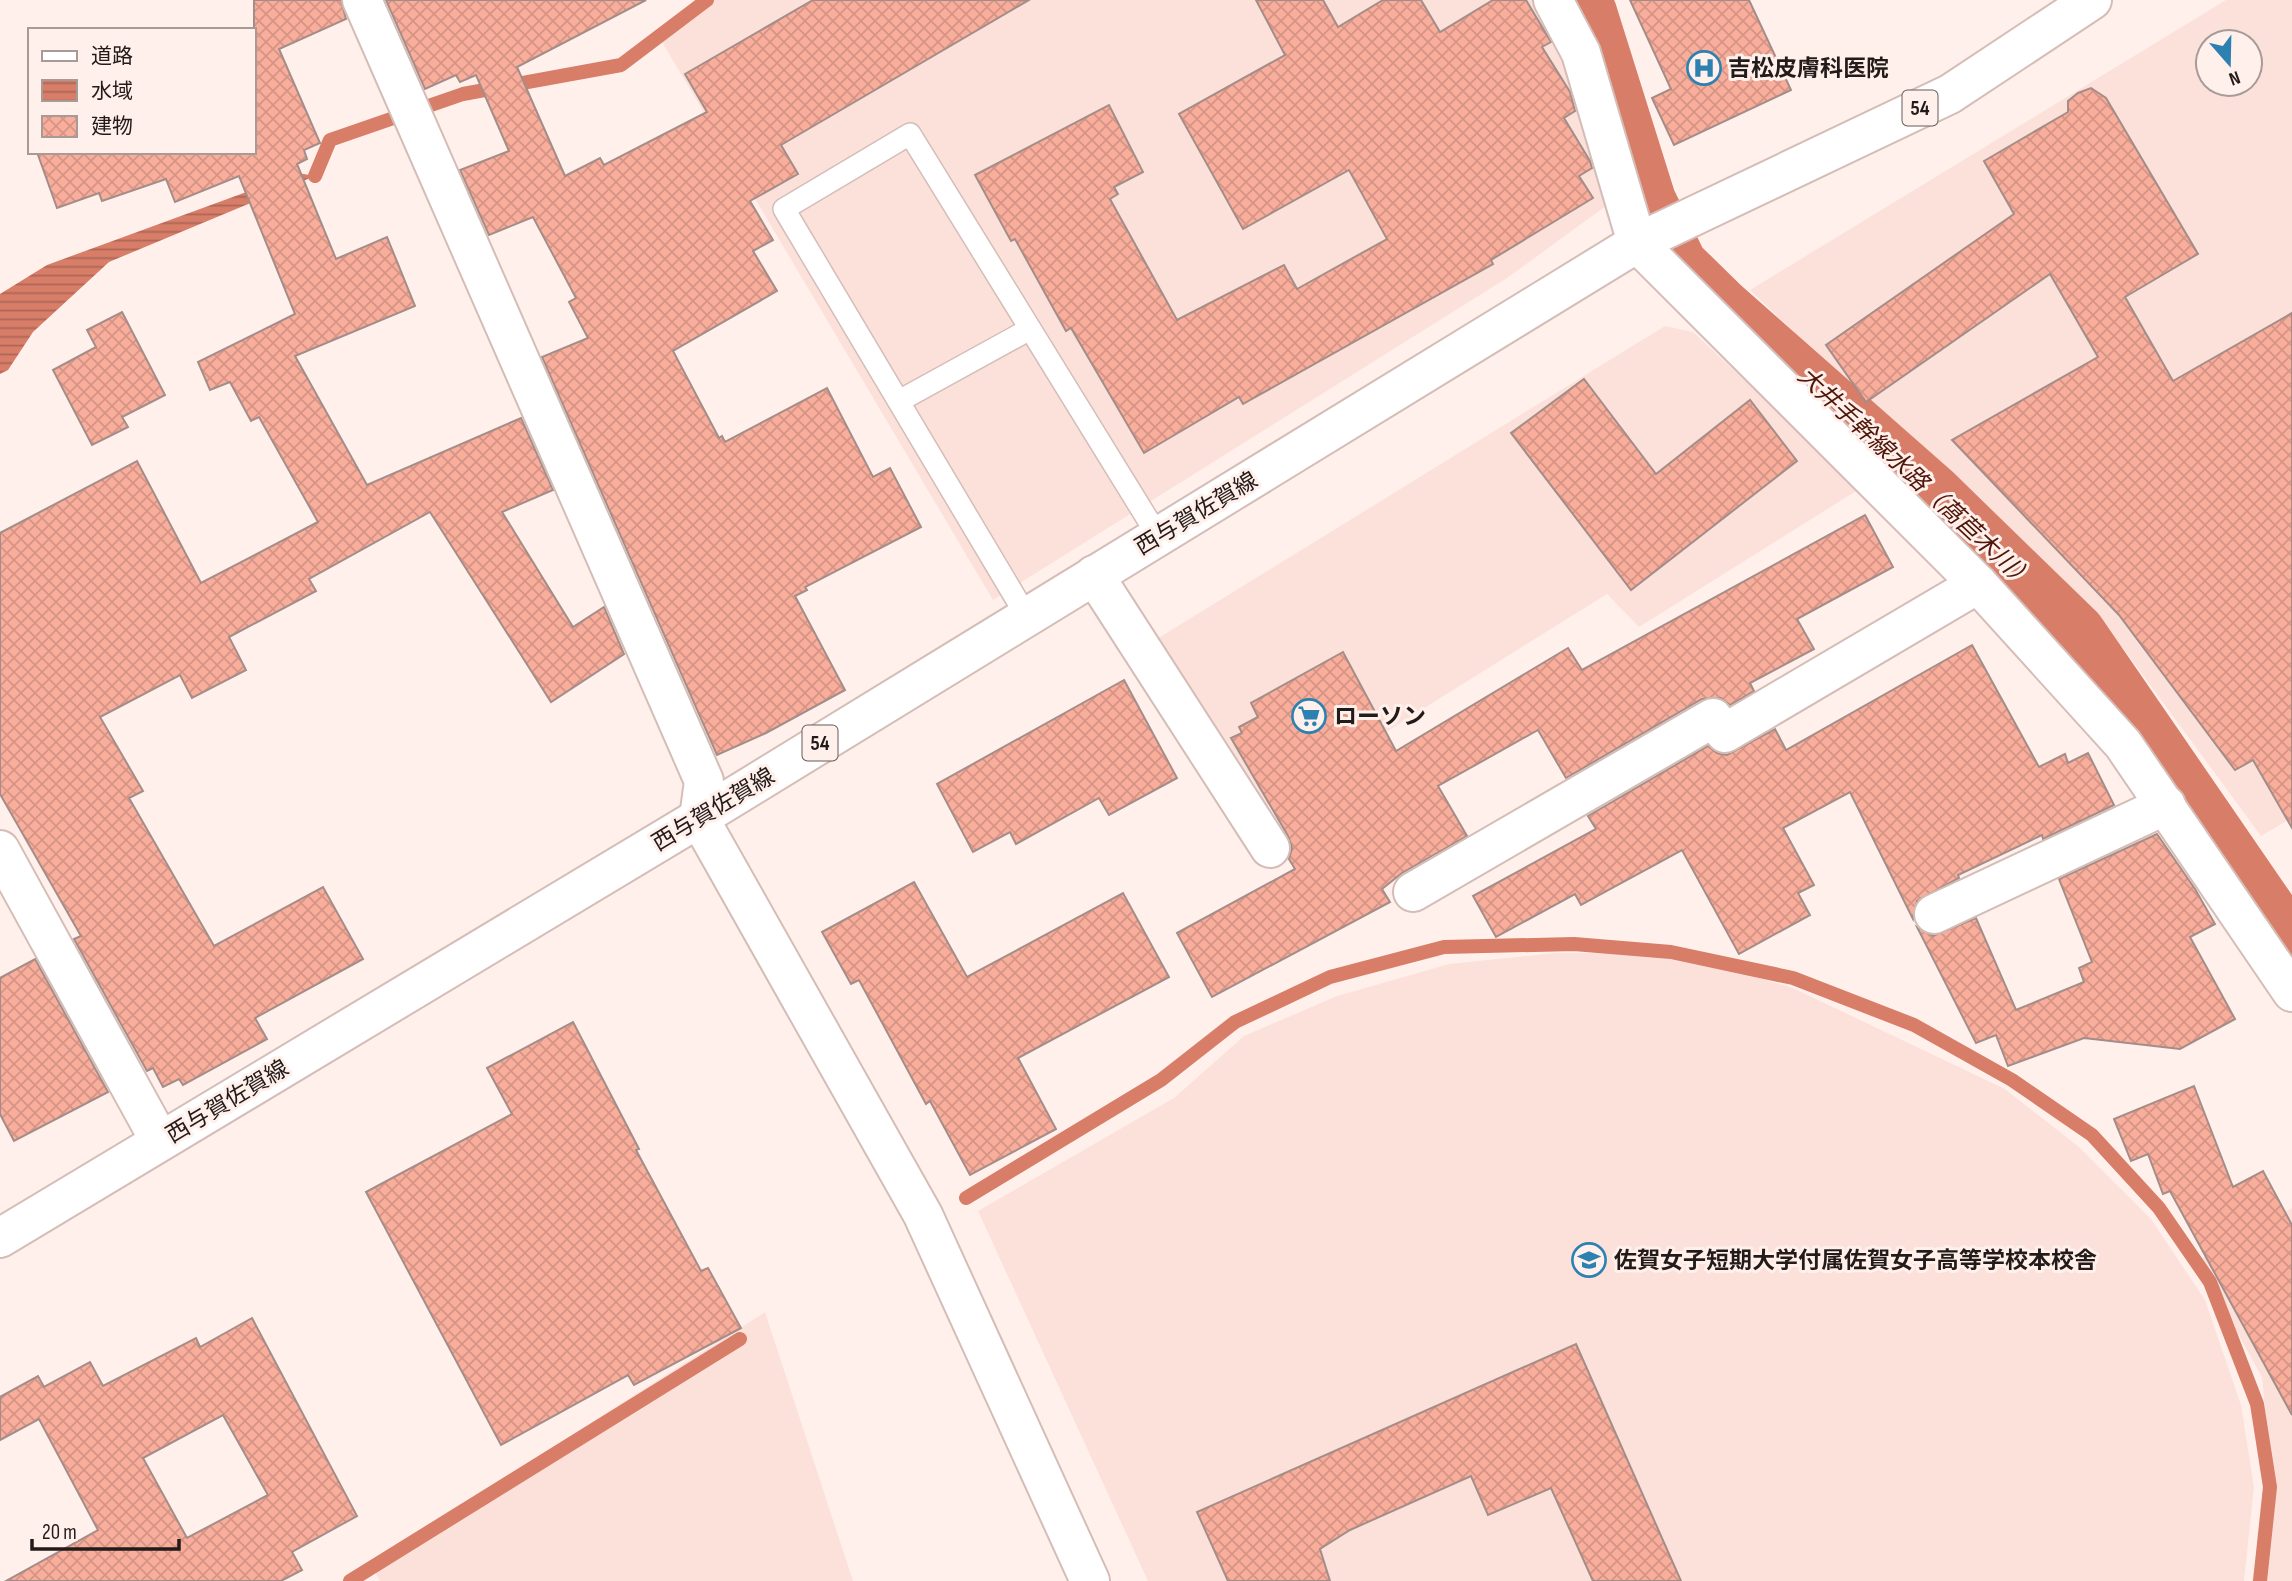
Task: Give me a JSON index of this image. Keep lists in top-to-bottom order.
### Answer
{
  "streets": {
    "street": ["54", "西与賀佐賀線"]
  },
  "crossings": [
    ["54", "西与賀佐賀線"]
  ],
  "water": ["大井手幹線水路（萵苣木川）"],
  "places": {
    "hospital": ["吉松皮膚科医院"],
    "supermarket": ["ローソン"],
    "school or university": ["佐賀女子短期大学付属佐賀女子高等学校本校舎"]
  },
  "legend": ["道路", "水域", "建物"],
  "scale_bar": "20 m",
  "north": "bottom"
}
